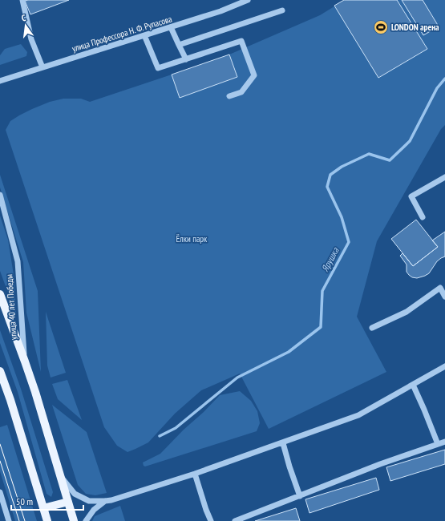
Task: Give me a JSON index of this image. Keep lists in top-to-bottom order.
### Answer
{
  "streets": {
    "main road": ["улица 40 лет Победы"],
    "street": ["улица Профессора Н. Ф. Рупасова"]
  },
  "water": ["Ярушка"],
  "parks": ["Ёлки парк"],
  "places": {
    "sports": ["LONDON арена"]
  },
  "scale_bar": "50 m",
  "north": "top"
}
